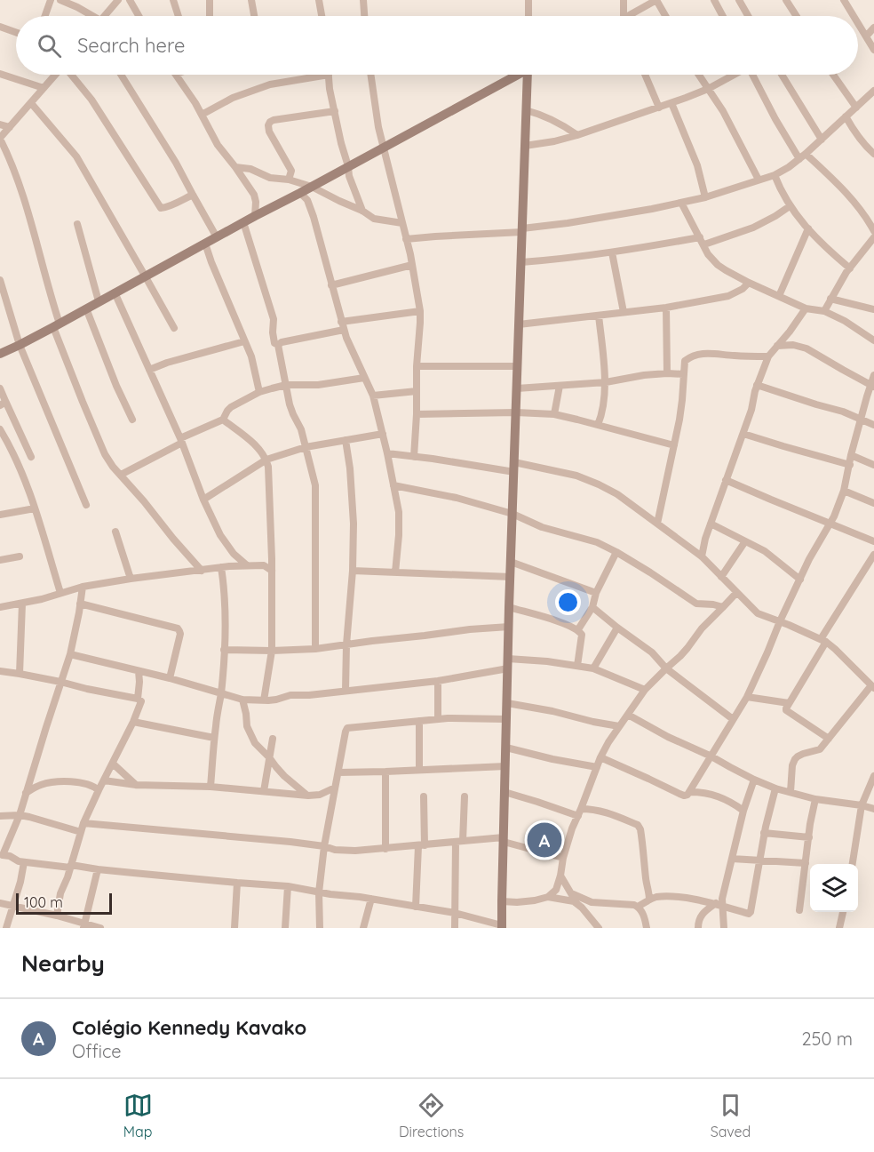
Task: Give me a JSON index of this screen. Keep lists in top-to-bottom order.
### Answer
{
  "scale_bar": "100 m",
  "page": {
    "search": "Search here",
    "pins": "A",
    "scale": "100 m",
    "heading": "Nearby",
    "list": [
      {
        "mark": "A",
        "name": "Colégio Kennedy Kavako",
        "note": "Office",
        "value": "250 m"
      }
    ],
    "nav": ["Map", "Directions", "Saved"]
  }
}
